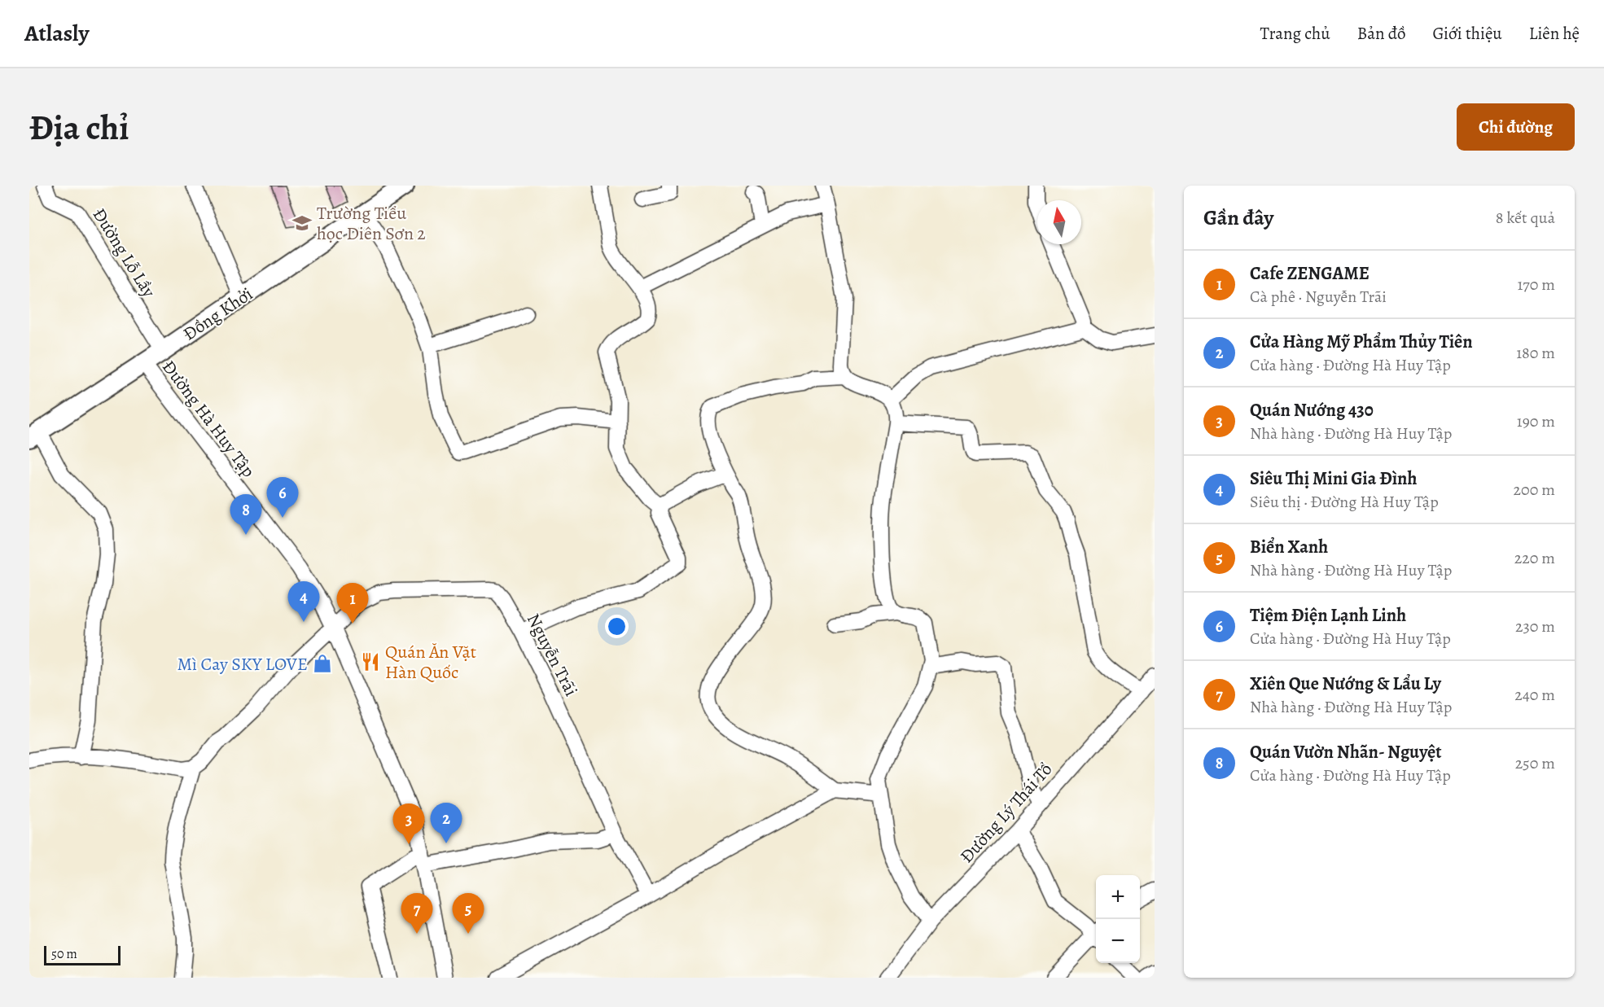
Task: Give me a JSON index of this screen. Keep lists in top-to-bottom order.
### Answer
{
  "streets": {
    "main road": ["Đồng Khởi"],
    "street": [
      "Đường Lỗ Lầy",
      "Đường Hà Huy Tập",
      "Nguyễn Trãi",
      "Đường Lý Thái Tổ"
    ]
  },
  "crossings": [
    ["Đường Lỗ Lầy", "Đồng Khởi"],
    ["Đồng Khởi", "Đường Hà Huy Tập"],
    ["Đường Hà Huy Tập", "Nguyễn Trãi"]
  ],
  "places": {
    "school or university": ["Trường Tiểu học Diên Sơn 2"],
    "restaurant": ["Quán Ăn Vặt Hàn Quốc"],
    "shop": ["Mì Cay SKY LOVE"]
  },
  "scale_bar": "50 m",
  "north": "top",
  "page": {
    "header": "Atlasly",
    "nav": [
      "Trang chủ",
      "Bản đồ",
      "Giới thiệu",
      "Liên hệ"
    ],
    "buttons": "Chỉ đường",
    "title": "Địa chỉ",
    "heading": ["Gần đây", "8 kết quả"],
    "list": [
      {
        "mark": "1",
        "name": "Cafe ZENGAME",
        "note": "Cà phê · Nguyễn Trãi",
        "value": "170 m"
      },
      {
        "mark": "2",
        "name": "Cửa Hàng Mỹ Phẩm Thủy Tiên",
        "note": "Cửa hàng · Đường Hà Huy Tập",
        "value": "180 m"
      },
      {
        "mark": "3",
        "name": "Quán Nướng 430",
        "note": "Nhà hàng · Đường Hà Huy Tập",
        "value": "190 m"
      },
      {
        "mark": "4",
        "name": "Siêu Thị Mini Gia Đình",
        "note": "Siêu thị · Đường Hà Huy Tập",
        "value": "200 m"
      },
      {
        "mark": "5",
        "name": "Biển Xanh",
        "note": "Nhà hàng · Đường Hà Huy Tập",
        "value": "220 m"
      },
      {
        "mark": "6",
        "name": "Tiệm Điện Lạnh Linh",
        "note": "Cửa hàng · Đường Hà Huy Tập",
        "value": "230 m"
      },
      {
        "mark": "7",
        "name": "Xiên Que Nướng & Lẩu Ly",
        "note": "Nhà hàng · Đường Hà Huy Tập",
        "value": "240 m"
      },
      {
        "mark": "8",
        "name": "Quán Vườn Nhãn- Nguyệt",
        "note": "Cửa hàng · Đường Hà Huy Tập",
        "value": "250 m"
      }
    ],
    "pins": [
      "6",
      "8",
      "4",
      "1",
      "2",
      "3",
      "5",
      "7"
    ],
    "map_buttons": ["+", "−"],
    "scale": "50 m"
  }
}
